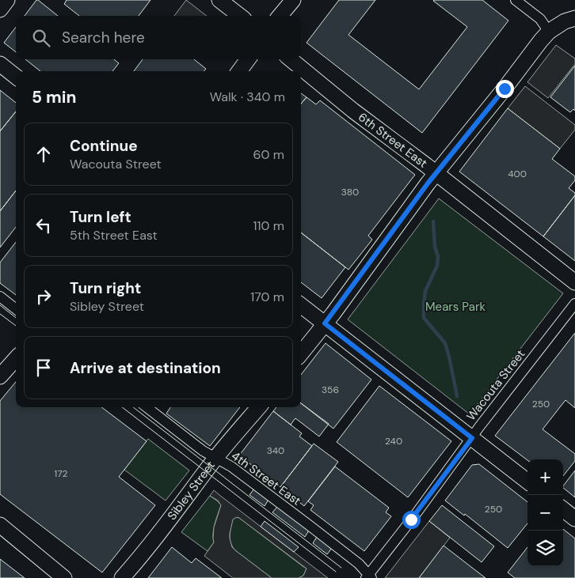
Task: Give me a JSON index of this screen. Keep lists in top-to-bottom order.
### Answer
{
  "streets": {
    "main road": ["6th Street East", "Sibley Street"],
    "street": ["Wacouta Street", "4th Street East"]
  },
  "crossings": [
    ["Wacouta Street", "4th Street East"],
    ["4th Street East", "Sibley Street"]
  ],
  "parks": ["Mears Park"],
  "house_numbers": [
    "400",
    "380",
    "356",
    "250",
    "240",
    "340",
    "172",
    "250"
  ],
  "page": {
    "search": "Search here",
    "heading": ["5 min", "Walk · 340 m"],
    "list": [
      ["Continue", "Wacouta Street", "60 m"],
      ["Turn left", "5th Street East", "110 m"],
      ["Turn right", "Sibley Street", "170 m"],
      "Arrive at destination"
    ],
    "map_buttons": ["+", "−"]
  }
}
